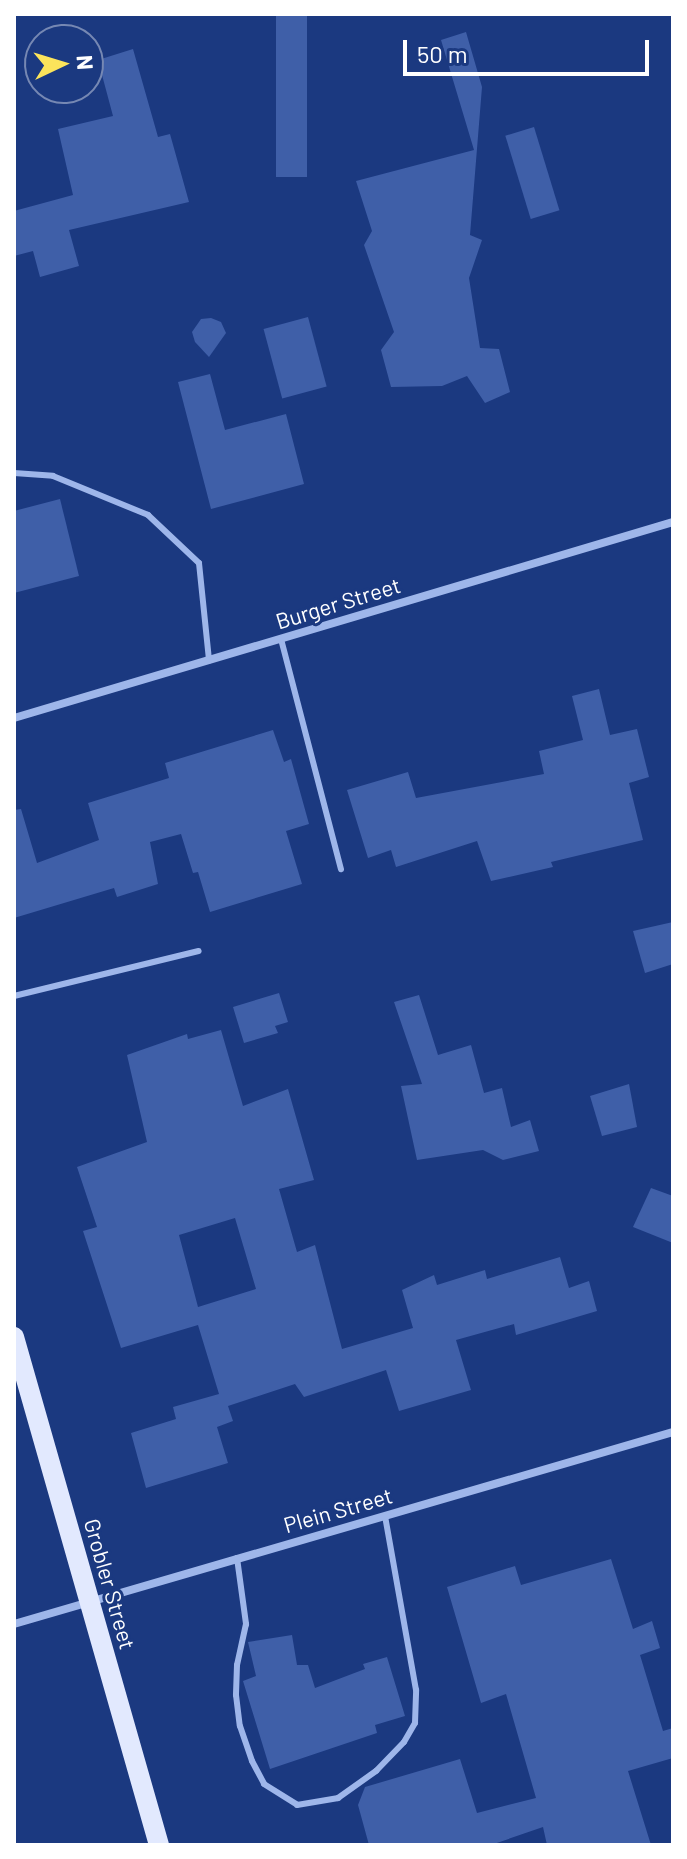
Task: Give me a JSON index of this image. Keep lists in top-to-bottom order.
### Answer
{
  "streets": {
    "main road": ["Grobler Street"],
    "street": ["Burger Street", "Plein Street"]
  },
  "crossings": [
    ["Plein Street", "Grobler Street"]
  ],
  "scale_bar": "50 m",
  "north": "right"
}
